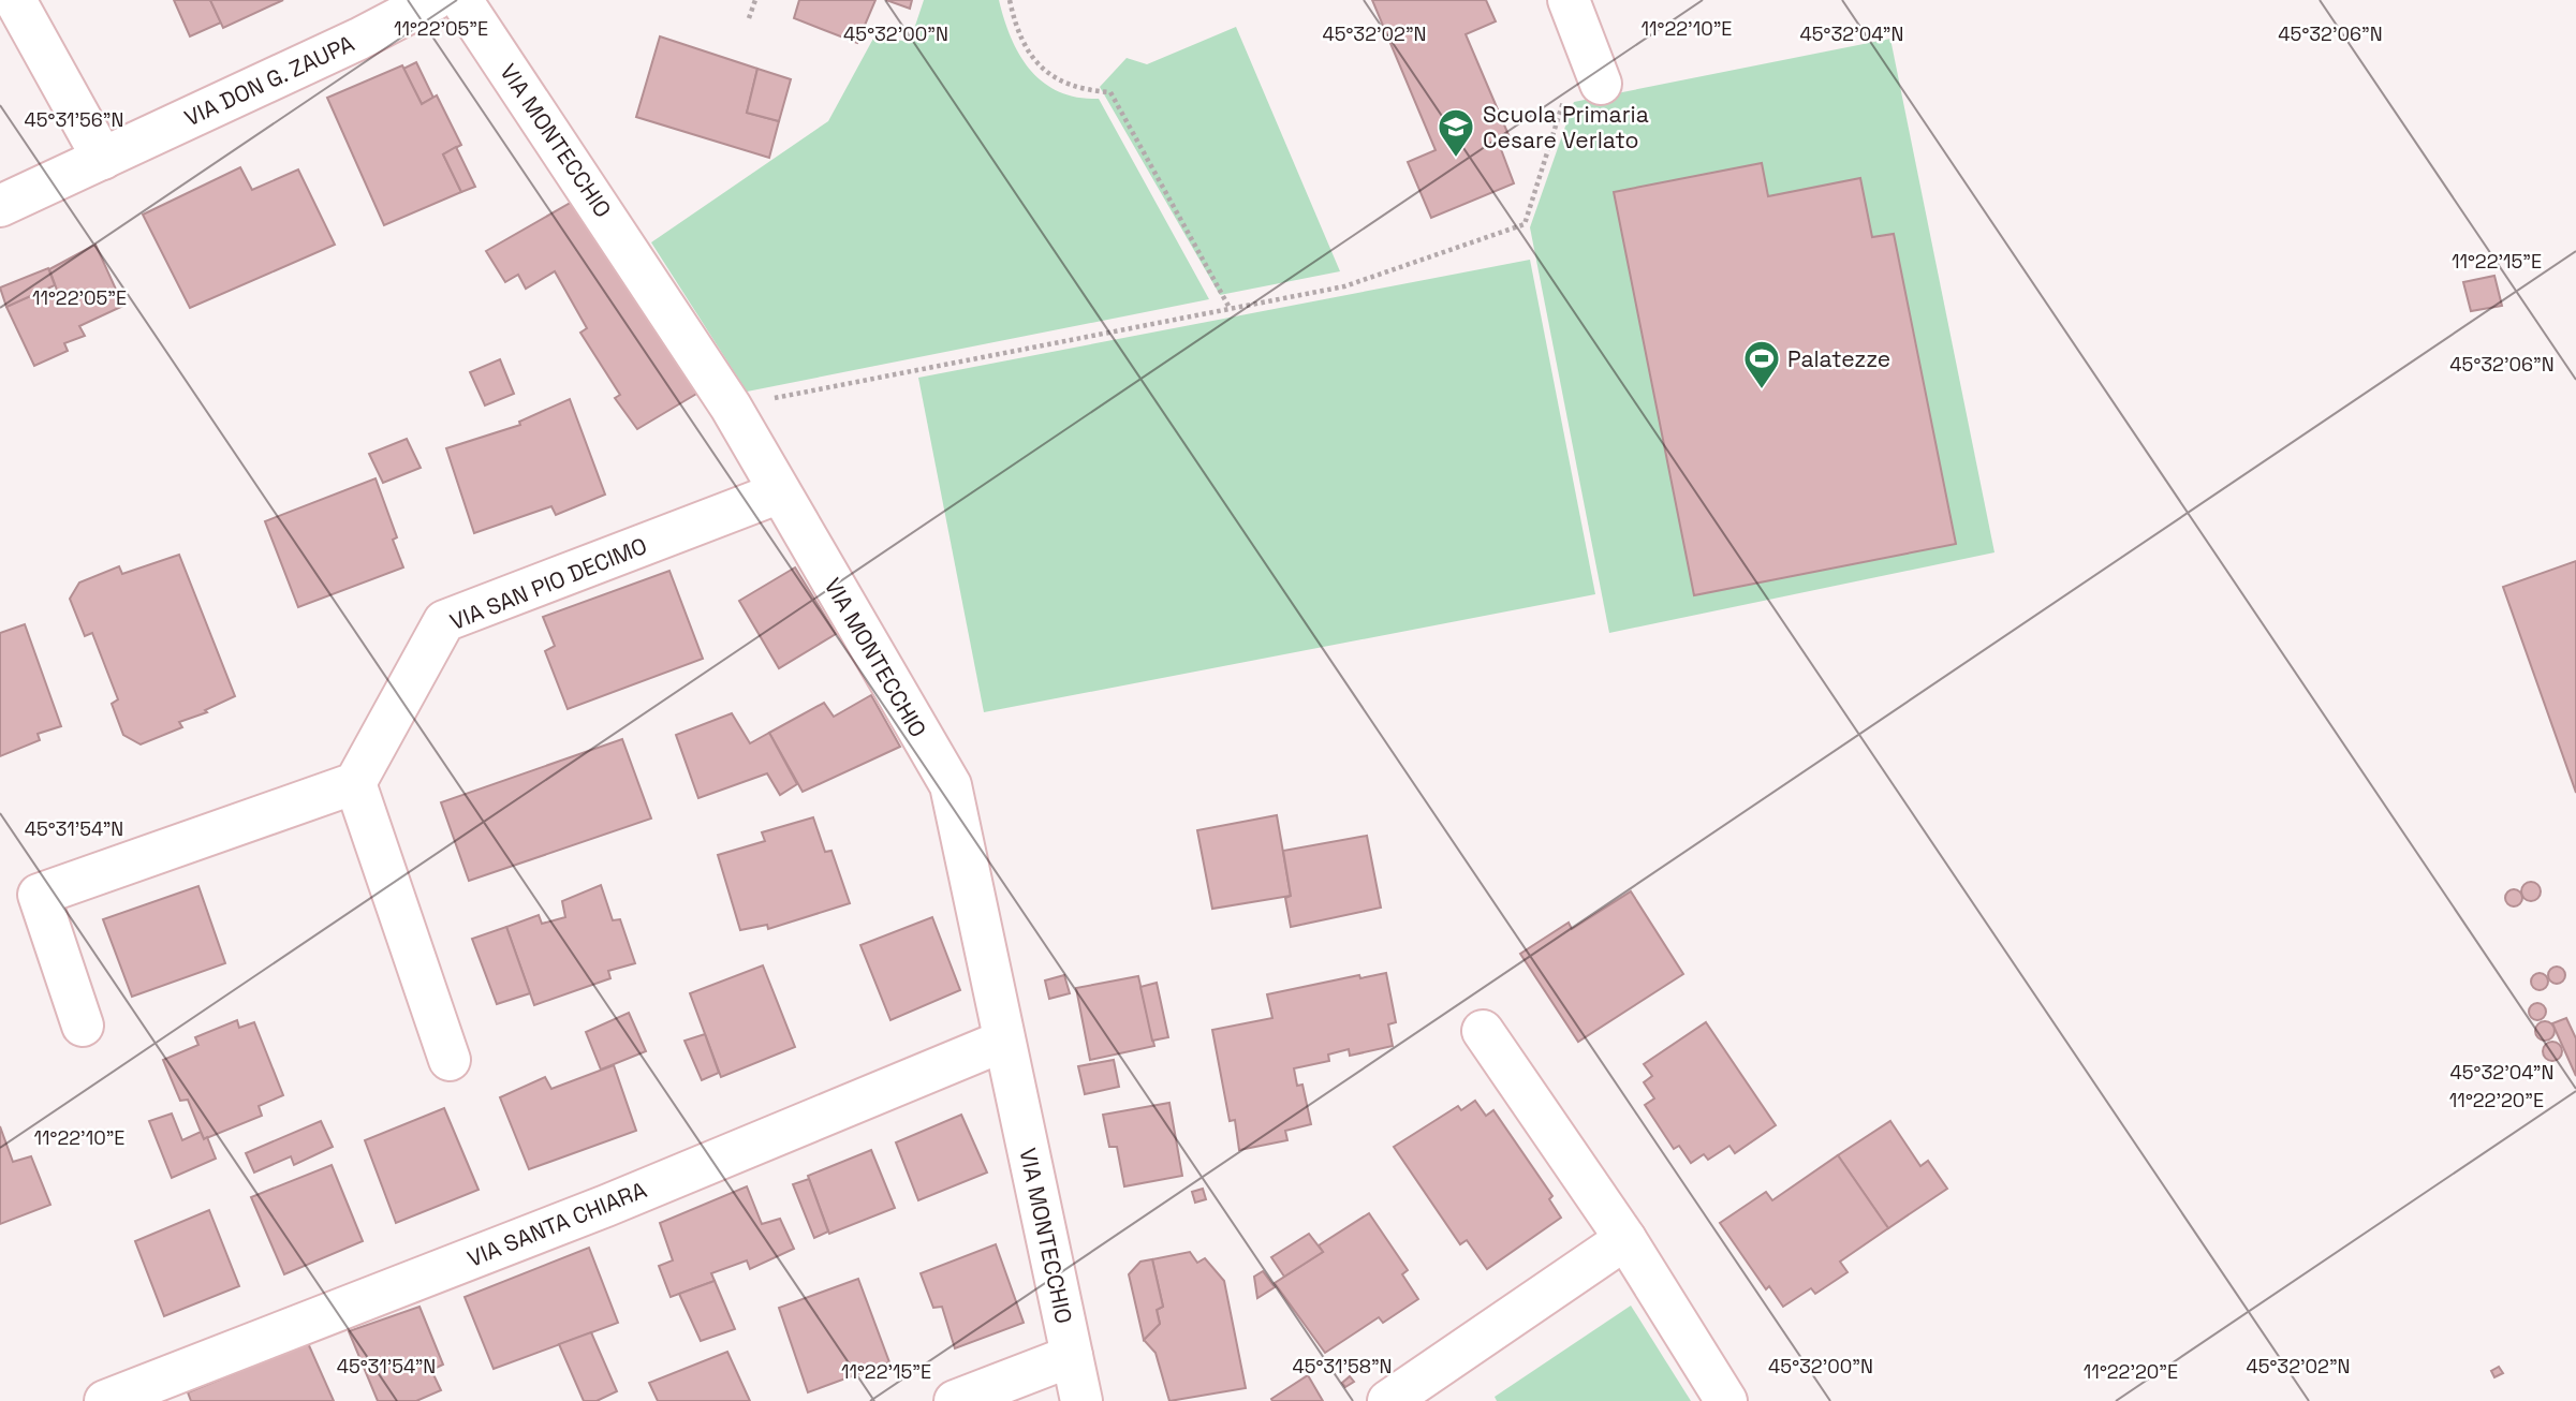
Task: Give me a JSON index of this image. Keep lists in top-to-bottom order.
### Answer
{
  "streets": {
    "street": [
      "VIA DON G. ZAUPA",
      "VIA MONTECCHIO",
      "VIA SAN PIO DECIMO",
      "VIA SANTA CHIARA"
    ]
  },
  "crossings": [
    ["VIA MONTECCHIO", "VIA SAN PIO DECIMO"],
    ["VIA MONTECCHIO", "VIA SANTA CHIARA"]
  ],
  "places": {
    "school or university": ["Scuola Primaria Cesare Verlato"],
    "sports": ["Palatezze"]
  },
  "coordinates": [
    "11°22'10\"E",
    "11°22'05\"E",
    "45°32'06\"N",
    "45°32'00\"N",
    "45°32'02\"N",
    "45°32'04\"N",
    "45°31'56\"N",
    "11°22'15\"E",
    "45°31'54\"N",
    "11°22'20\"E",
    "45°31'58\"N"
  ]
}
